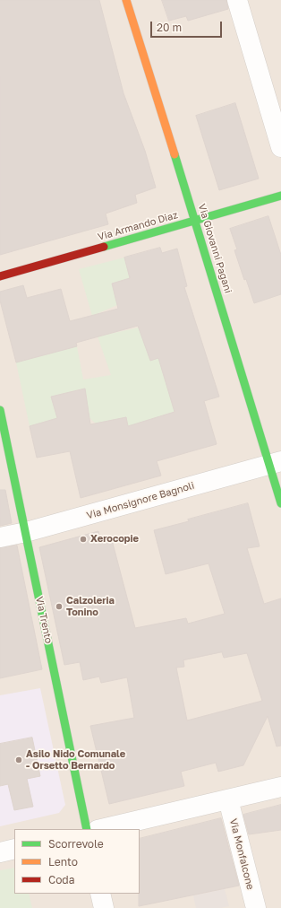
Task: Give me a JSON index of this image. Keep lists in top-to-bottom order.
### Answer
{
  "streets": {
    "street": [
      "Via Armando Diaz",
      "Via Giovanni Pagani",
      "Via Monsignore Bagnoli",
      "Via Trento",
      "Via Monfalcone"
    ]
  },
  "crossings": [
    ["Via Armando Diaz", "Via Giovanni Pagani"],
    ["Via Giovanni Pagani", "Via Monsignore Bagnoli"],
    ["Via Monsignore Bagnoli", "Via Trento"]
  ],
  "places": ["Xerocopie", "Calzoleria Tonino", "Asilo Nido Comunale - Orsetto Bernardo"],
  "legend": ["Scorrevole", "Lento", "Coda"],
  "scale_bar": "20 m"
}
